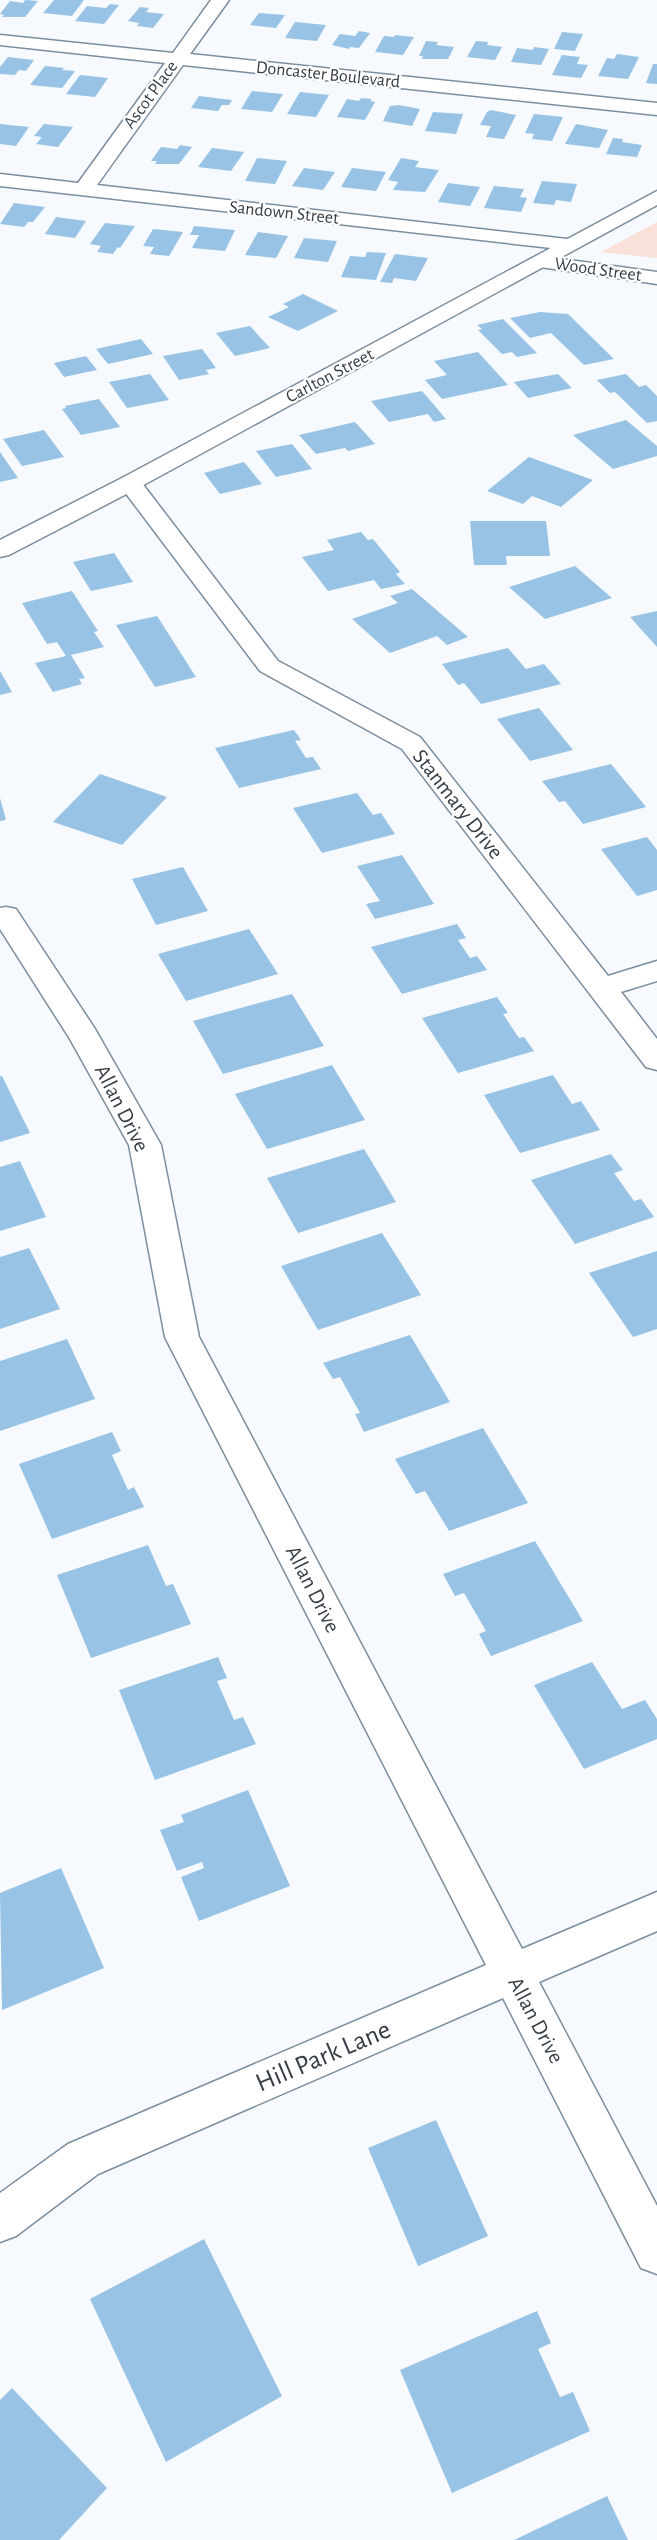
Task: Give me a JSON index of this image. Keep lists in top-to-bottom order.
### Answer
{
  "streets": {
    "street": [
      "Doncaster Boulevard",
      "Ascot Place",
      "Sandown Street",
      "Wood Street",
      "Carlton Street",
      "Stanmary Drive",
      "Allan Drive",
      "Hill Park Lane"
    ]
  },
  "crossings": [
    ["Doncaster Boulevard", "Ascot Place"],
    ["Ascot Place", "Sandown Street"],
    ["Sandown Street", "Carlton Street"],
    ["Wood Street", "Carlton Street"],
    ["Carlton Street", "Stanmary Drive"],
    ["Allan Drive", "Hill Park Lane"]
  ]
}
